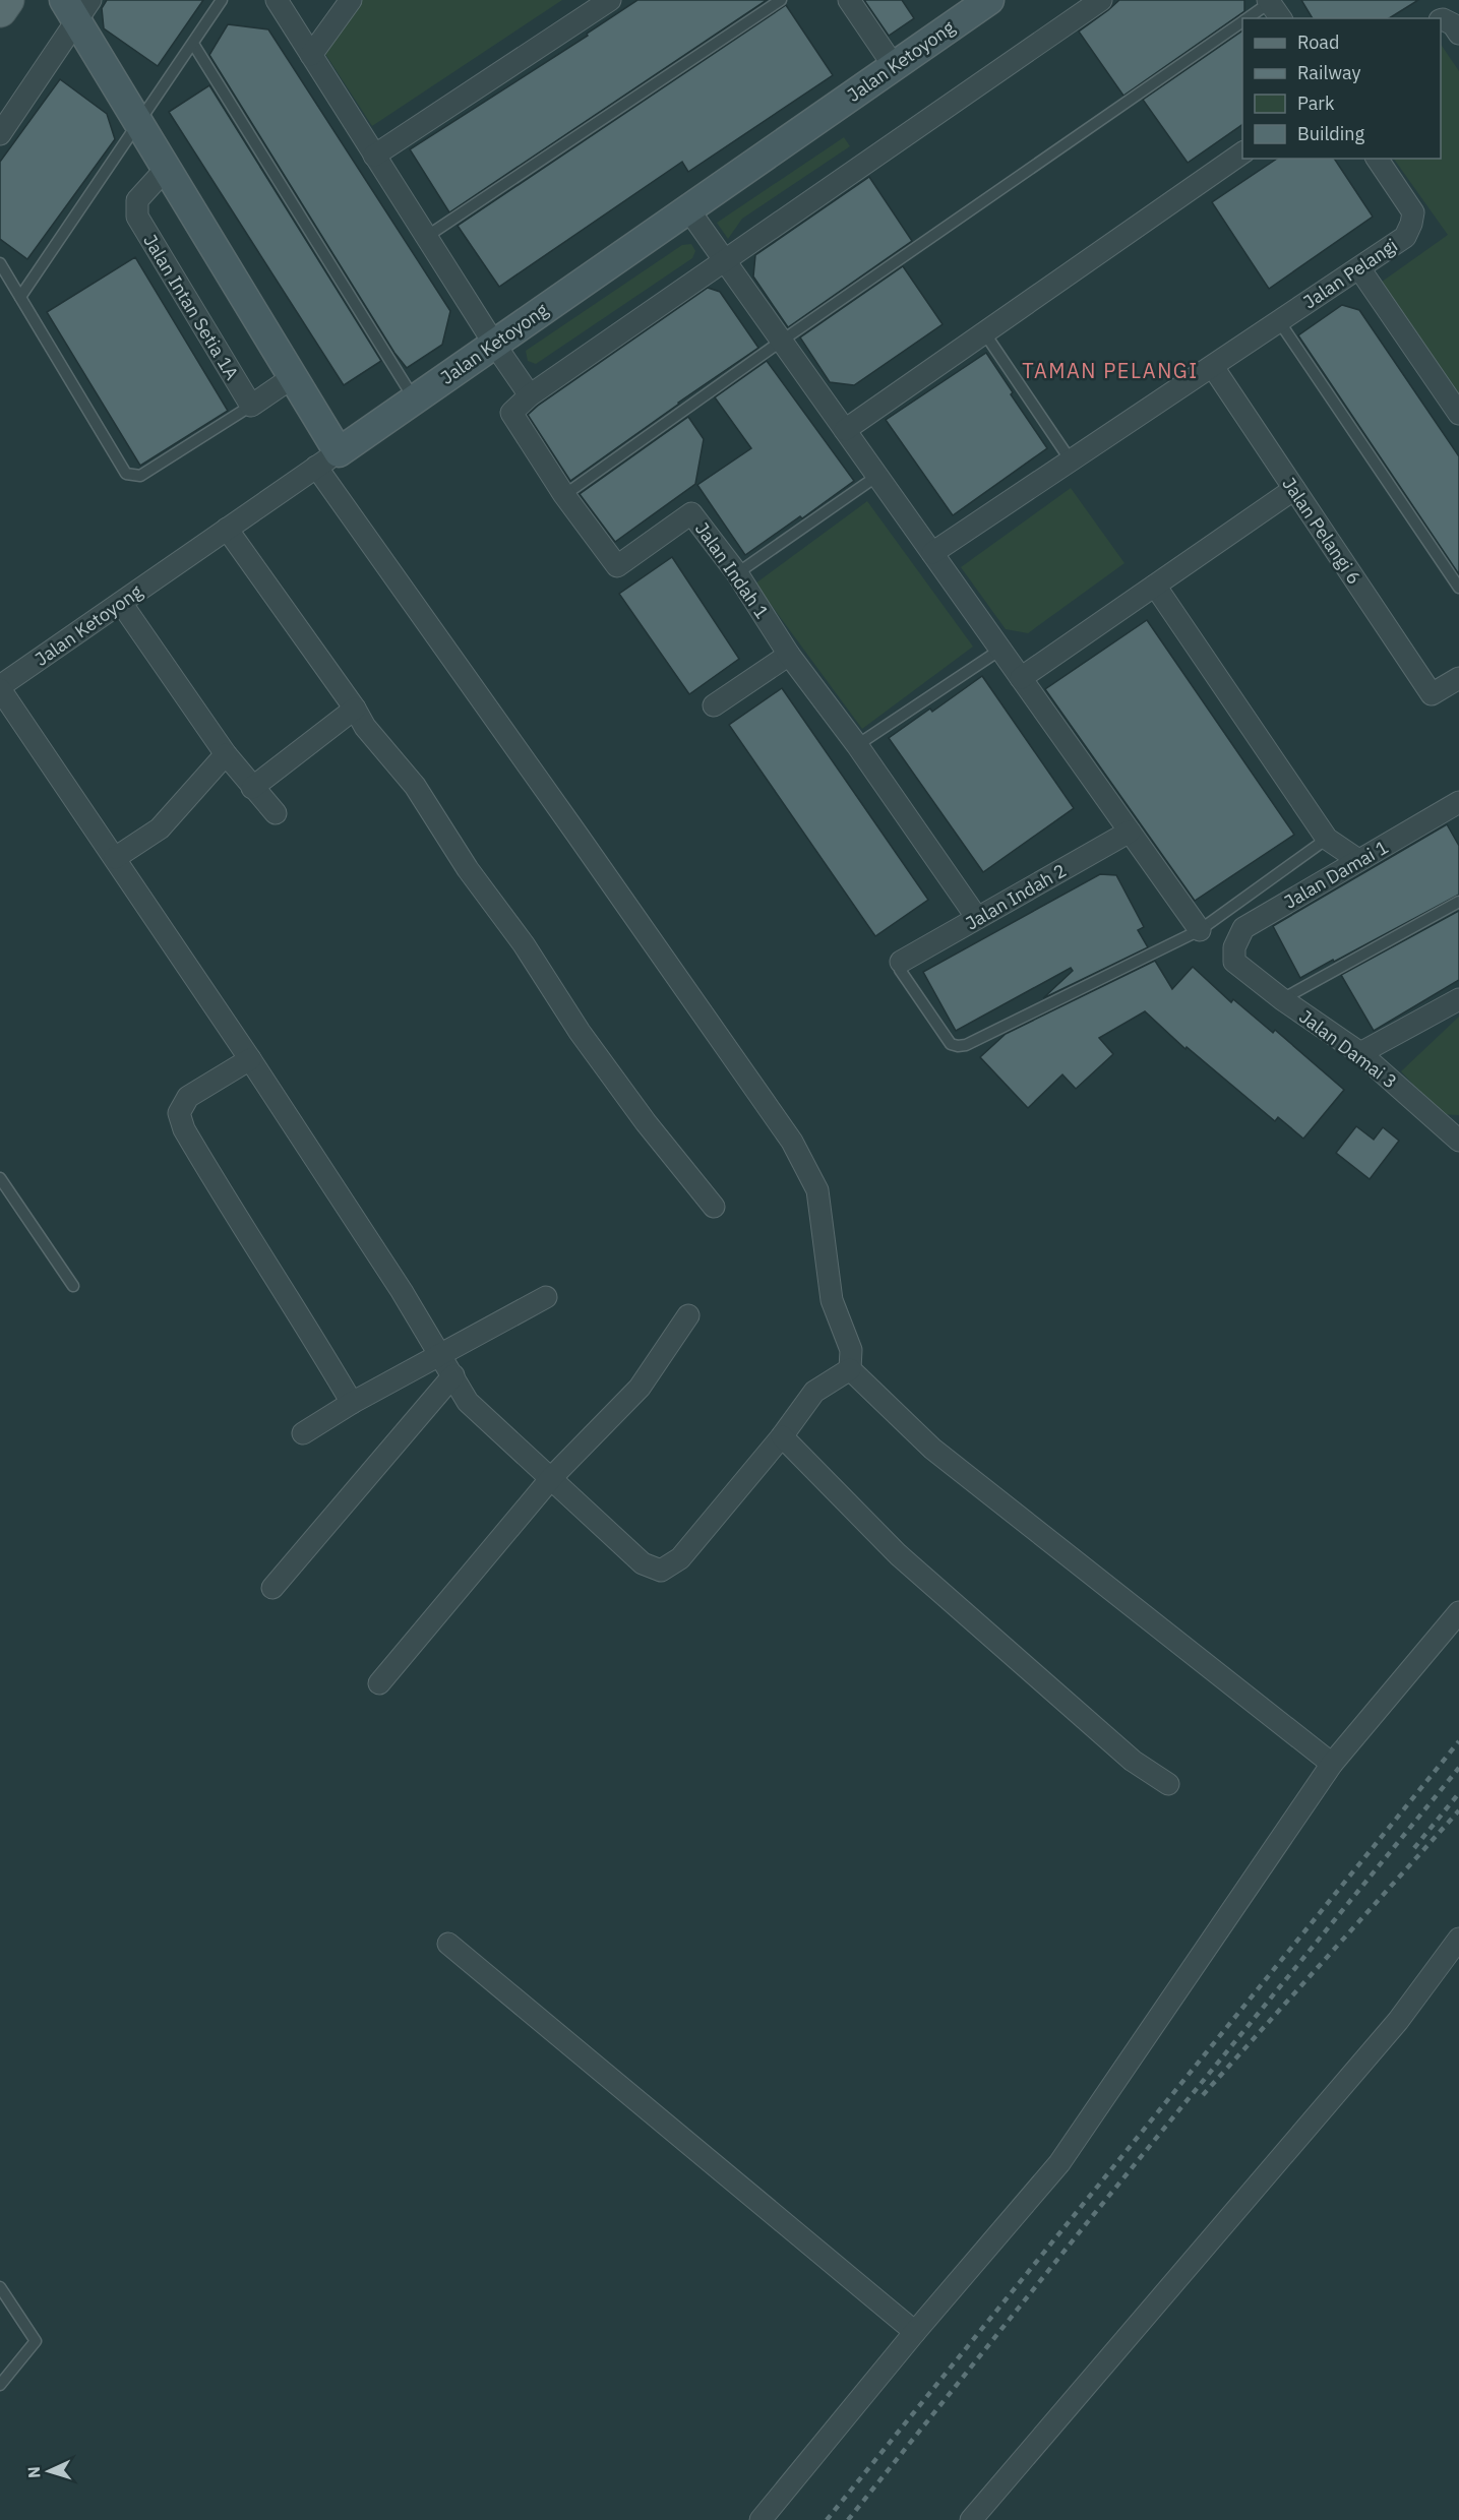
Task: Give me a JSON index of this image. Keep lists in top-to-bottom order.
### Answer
{
  "streets": {
    "street": [
      "Jalan Ketoyong",
      "Jalan Pelangi",
      "Jalan Intan Setia 1A",
      "Jalan Pelangi 6",
      "Jalan Indah 1",
      "Jalan Damai 1",
      "Jalan Indah 2",
      "Jalan Damai 3"
    ]
  },
  "crossings": [
    ["Jalan Pelangi", "Jalan Pelangi 6"],
    ["Jalan Indah 1", "Jalan Indah 2"],
    ["Jalan Damai 1", "Jalan Damai 3"]
  ],
  "districts": ["TAMAN PELANGI"],
  "legend": [
    "Road",
    "Railway",
    "Park",
    "Building"
  ],
  "north": "left"
}
